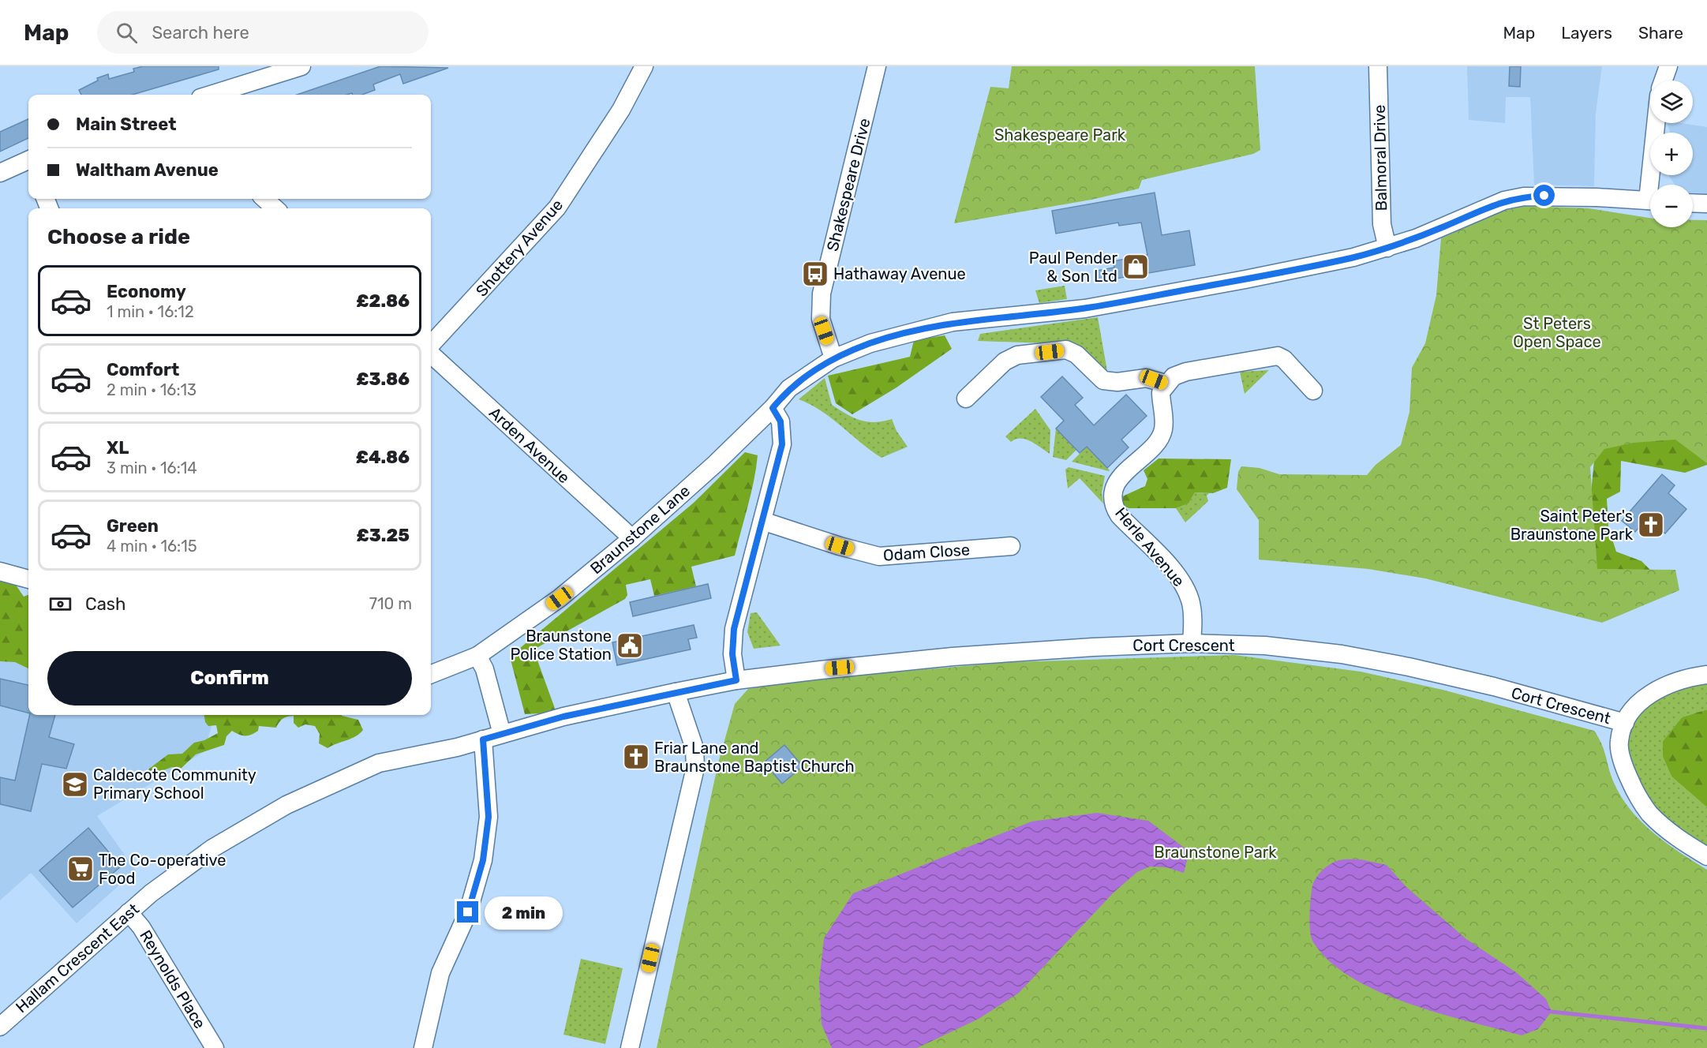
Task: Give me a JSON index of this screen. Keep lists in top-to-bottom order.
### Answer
{
  "streets": {
    "street": [
      "Balmoral Drive",
      "Shakespeare Drive",
      "Shottery Avenue",
      "Arden Avenue",
      "Braunstone Lane",
      "Herle Avenue",
      "Odam Close",
      "Cort Crescent",
      "Hallam Crescent East",
      "Reynolds Place"
    ]
  },
  "crossings": [
    ["Balmoral Drive", "Braunstone Lane"],
    ["Shakespeare Drive", "Braunstone Lane"],
    ["Arden Avenue", "Braunstone Lane"],
    ["Herle Avenue", "Cort Crescent"],
    ["Cort Crescent", "Hallam Crescent East"],
    ["Hallam Crescent East", "Reynolds Place"]
  ],
  "parks": ["Shakespeare Park", "St Peters Open Space", "Braunstone Park"],
  "places": {
    "shop": ["Paul Pender & Son Ltd"],
    "bus stop": ["Hathaway Avenue"],
    "church": ["Saint Peter's Braunstone Park", "Friar Lane and Braunstone Baptist Church"],
    "public building": ["Braunstone Police Station"],
    "school or university": ["Caldecote Community Primary School"],
    "supermarket": ["The Co-operative Food"]
  },
  "page": {
    "header": "Map",
    "search": "Search here",
    "nav": ["Map", "Layers", "Share"],
    "map_buttons": ["+", "−"],
    "banner": ["Main Street", "Waltham Avenue"],
    "heading": "Choose a ride",
    "list": [
      {
        "name": "Economy",
        "note": "1 min · 16:12",
        "value": "£2.86"
      },
      {
        "name": "Comfort",
        "note": "2 min · 16:13",
        "value": "£3.86"
      },
      {
        "name": "XL",
        "note": "3 min · 16:14",
        "value": "£4.86"
      },
      {
        "name": "Green",
        "note": "4 min · 16:15",
        "value": "£3.25"
      }
    ],
    "pay": ["Cash", "710 m"],
    "buttons": "Confirm",
    "bubble": "2 min"
  }
}
